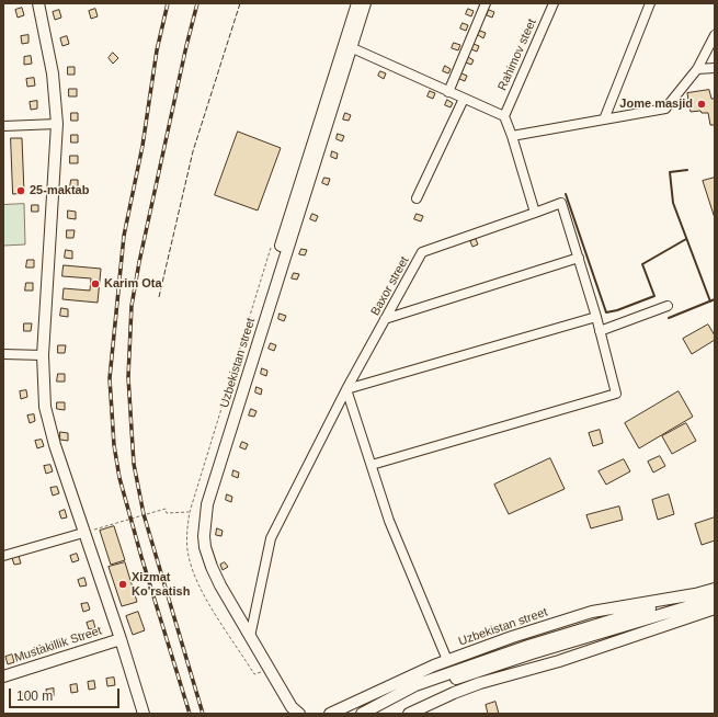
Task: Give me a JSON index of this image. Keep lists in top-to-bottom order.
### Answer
{
  "streets": {
    "main road": ["Uzbekistan street", "Mustakillik Street"],
    "street": ["Rahimov steet", "Baxor street"]
  },
  "crossings": [
    ["Baxor street", "Uzbekistan street"]
  ],
  "places": [
    "Jome masjid",
    "25-maktab",
    "Karim Ota",
    "Xizmat Ko'rsatish"
  ],
  "scale_bar": "100 m"
}
